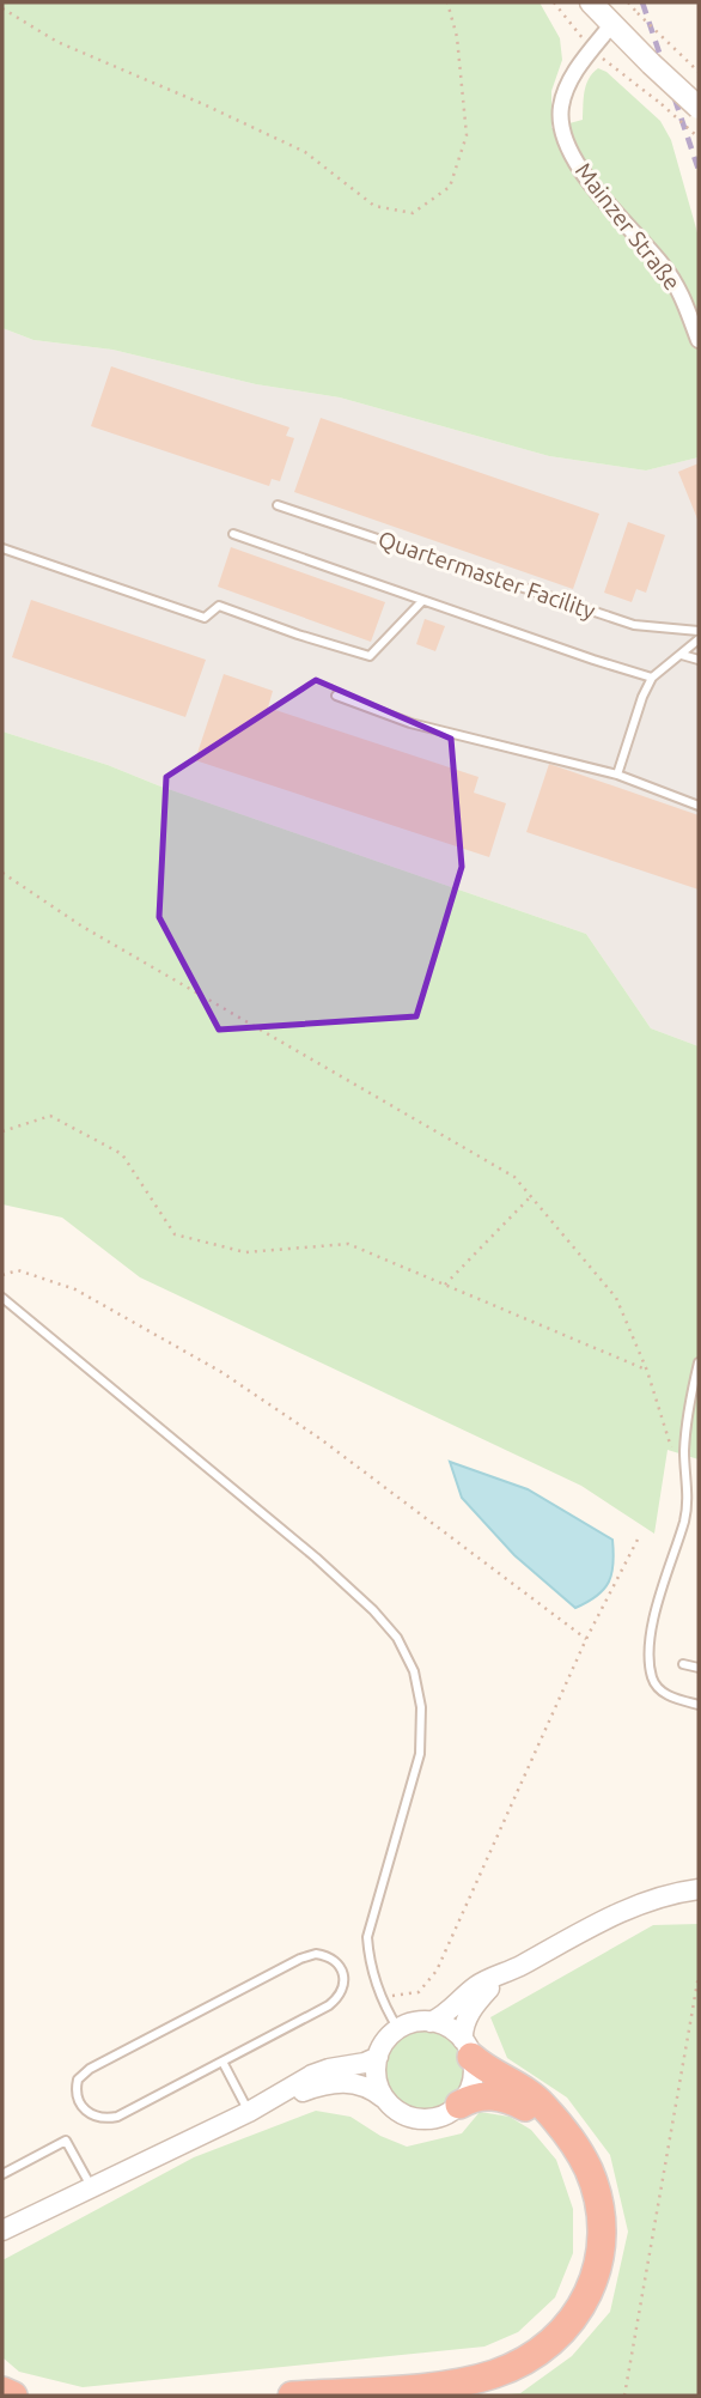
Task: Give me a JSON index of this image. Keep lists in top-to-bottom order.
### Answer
{
  "streets": {
    "street": ["Mainzer Straße"],
    "lane": ["Quartermaster Facility"]
  }
}
